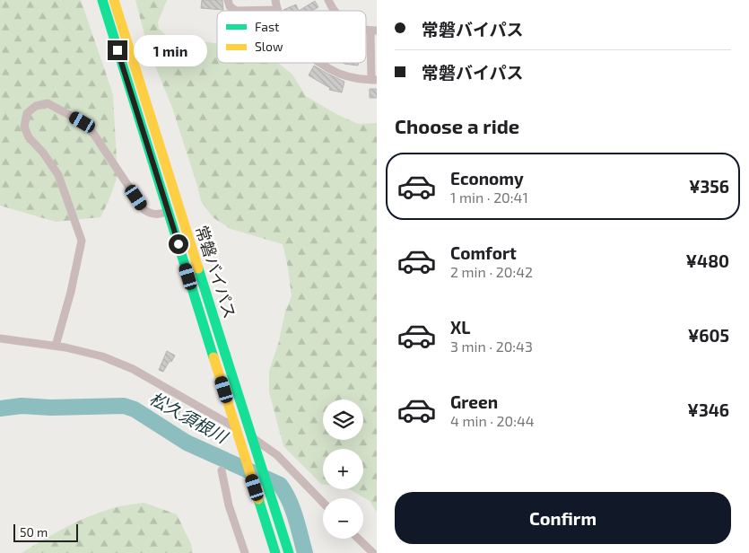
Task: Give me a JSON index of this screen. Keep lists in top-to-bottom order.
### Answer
{
  "streets": {
    "highway": ["常磐バイパス"]
  },
  "water": ["松久須根川"],
  "legend": ["Fast", "Slow"],
  "scale_bar": "50 m",
  "page": {
    "banner": ["常磐バイパス", "常磐バイパス"],
    "bubble": "1 min",
    "heading": "Choose a ride",
    "list": [
      {
        "name": "Economy",
        "note": "1 min · 20:41",
        "value": "¥356"
      },
      {
        "name": "Comfort",
        "note": "2 min · 20:42",
        "value": "¥480"
      },
      {
        "name": "XL",
        "note": "3 min · 20:43",
        "value": "¥605"
      },
      {
        "name": "Green",
        "note": "4 min · 20:44",
        "value": "¥346"
      }
    ],
    "map_buttons": ["+", "−"],
    "buttons": "Confirm",
    "scale": "50 m"
  }
}
